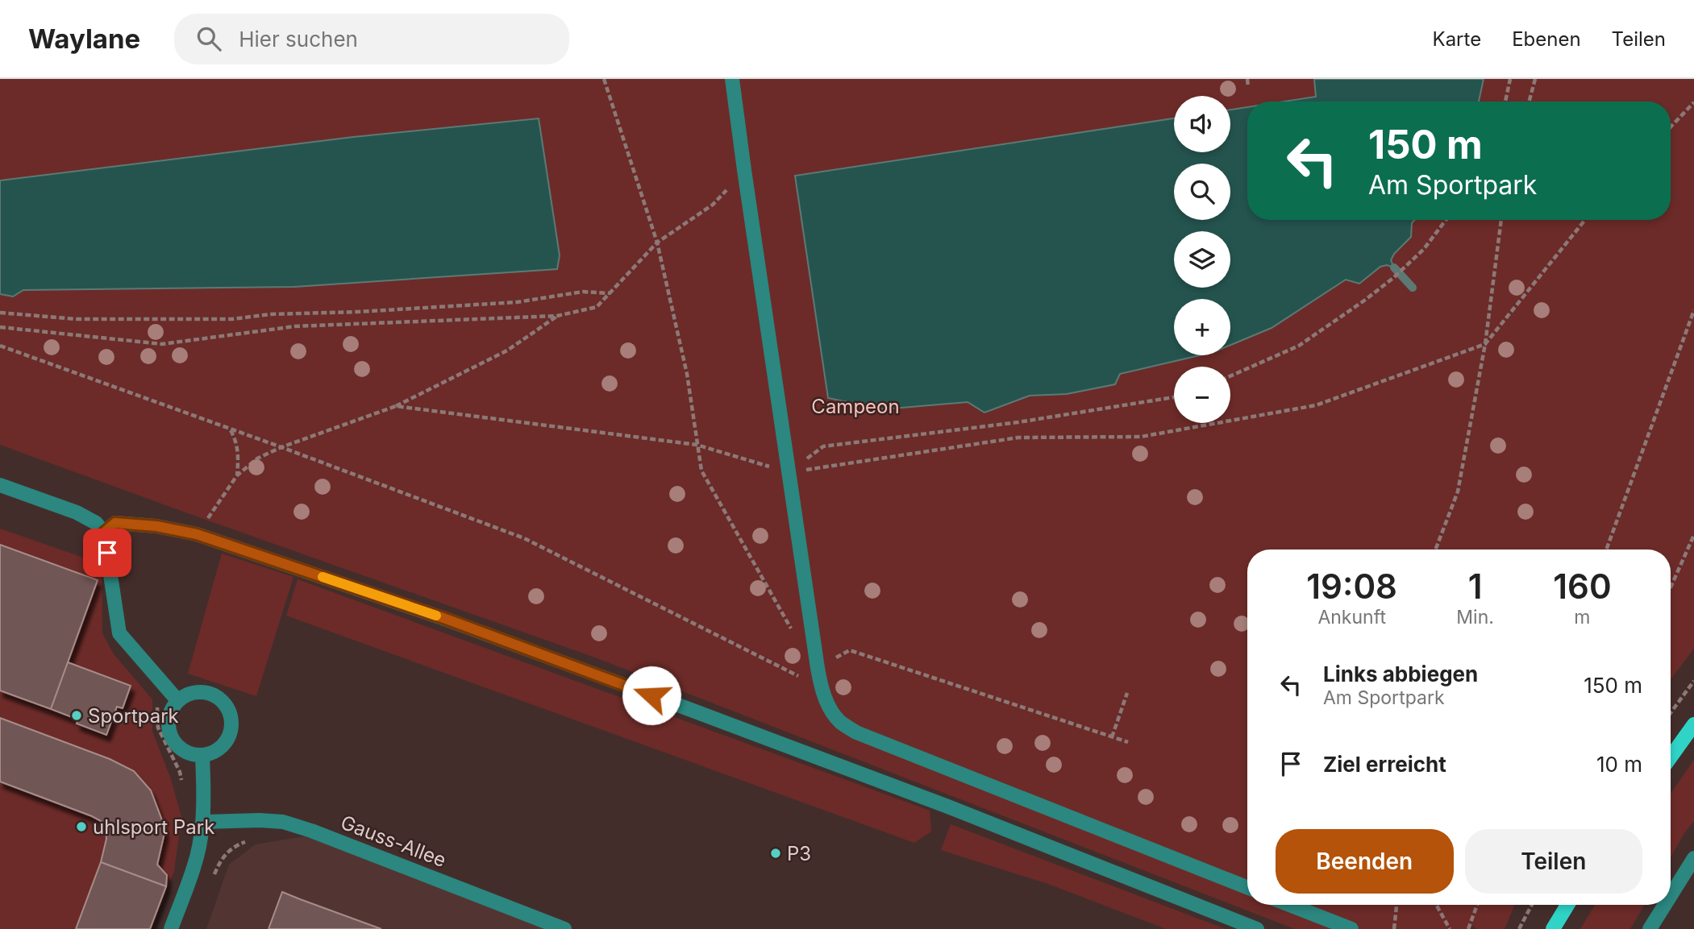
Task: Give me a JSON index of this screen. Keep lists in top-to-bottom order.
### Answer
{
  "streets": {
    "street": ["Gauss-Allee"]
  },
  "parks": ["Campeon"],
  "places": ["Sportpark", "uhlsport Park", "P3"],
  "page": {
    "header": "Waylane",
    "search": "Hier suchen",
    "nav": ["Karte", "Ebenen", "Teilen"],
    "map_buttons": ["+", "−"],
    "turn": ["150 m", "Am Sportpark"],
    "eta": [
      "19:08",
      "Ankunft",
      "1",
      "Min.",
      "160",
      "m"
    ],
    "list": [
      {
        "name": "Links abbiegen",
        "note": "Am Sportpark",
        "value": "150 m"
      },
      {
        "name": "Ziel erreicht",
        "value": "10 m"
      }
    ],
    "buttons": ["Beenden", "Teilen"]
  }
}
